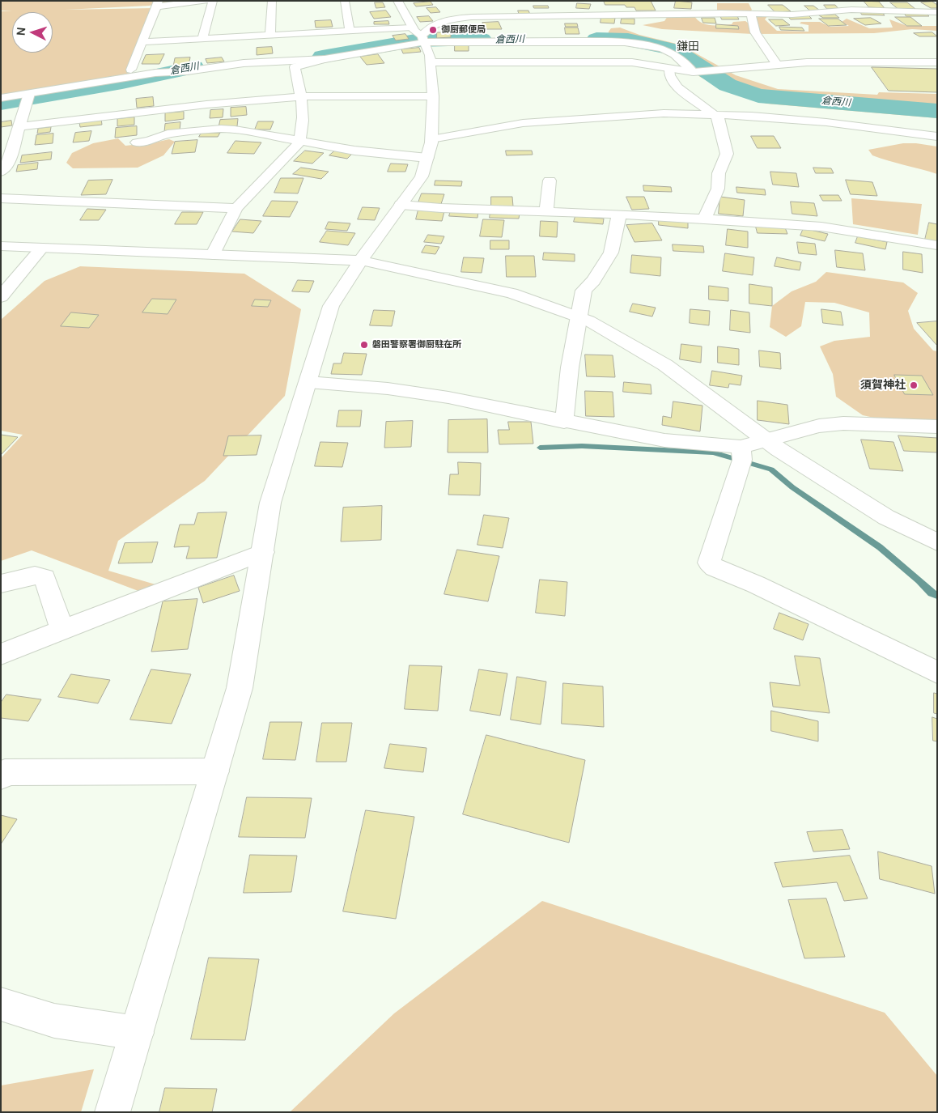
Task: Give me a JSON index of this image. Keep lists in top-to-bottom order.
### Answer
{
  "districts": ["鎌田"],
  "water": ["倉西川"],
  "places": ["御厨郵便局", "磐田警察署御厨駐在所", "須賀神社"],
  "north": "left"
}
